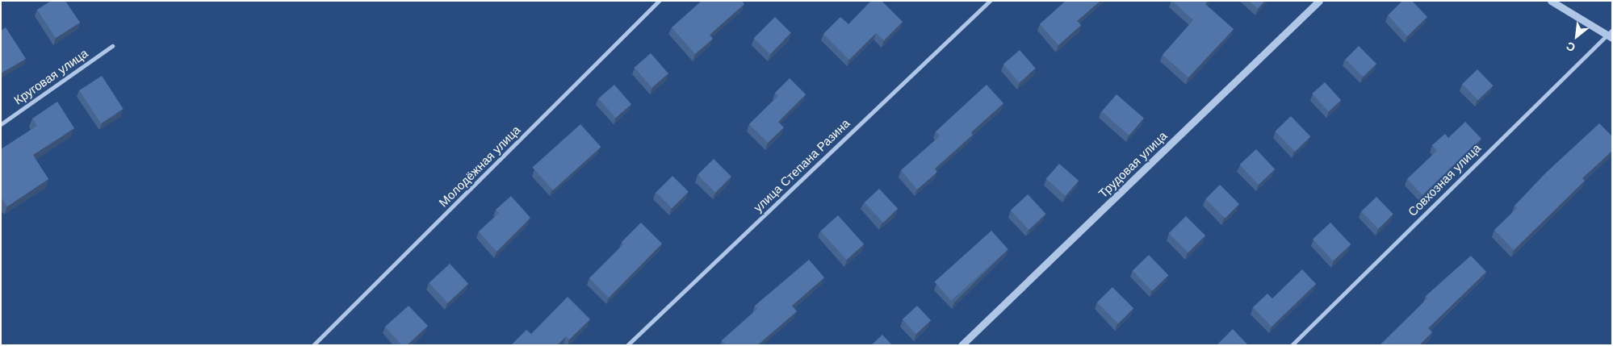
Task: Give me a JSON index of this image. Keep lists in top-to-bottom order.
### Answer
{
  "streets": {
    "street": [
      "Круговая улица",
      "Трудовая улица",
      "улица Степана Разина",
      "Молодёжная улица",
      "Совхозная улица"
    ]
  },
  "north": "bottom left"
}
